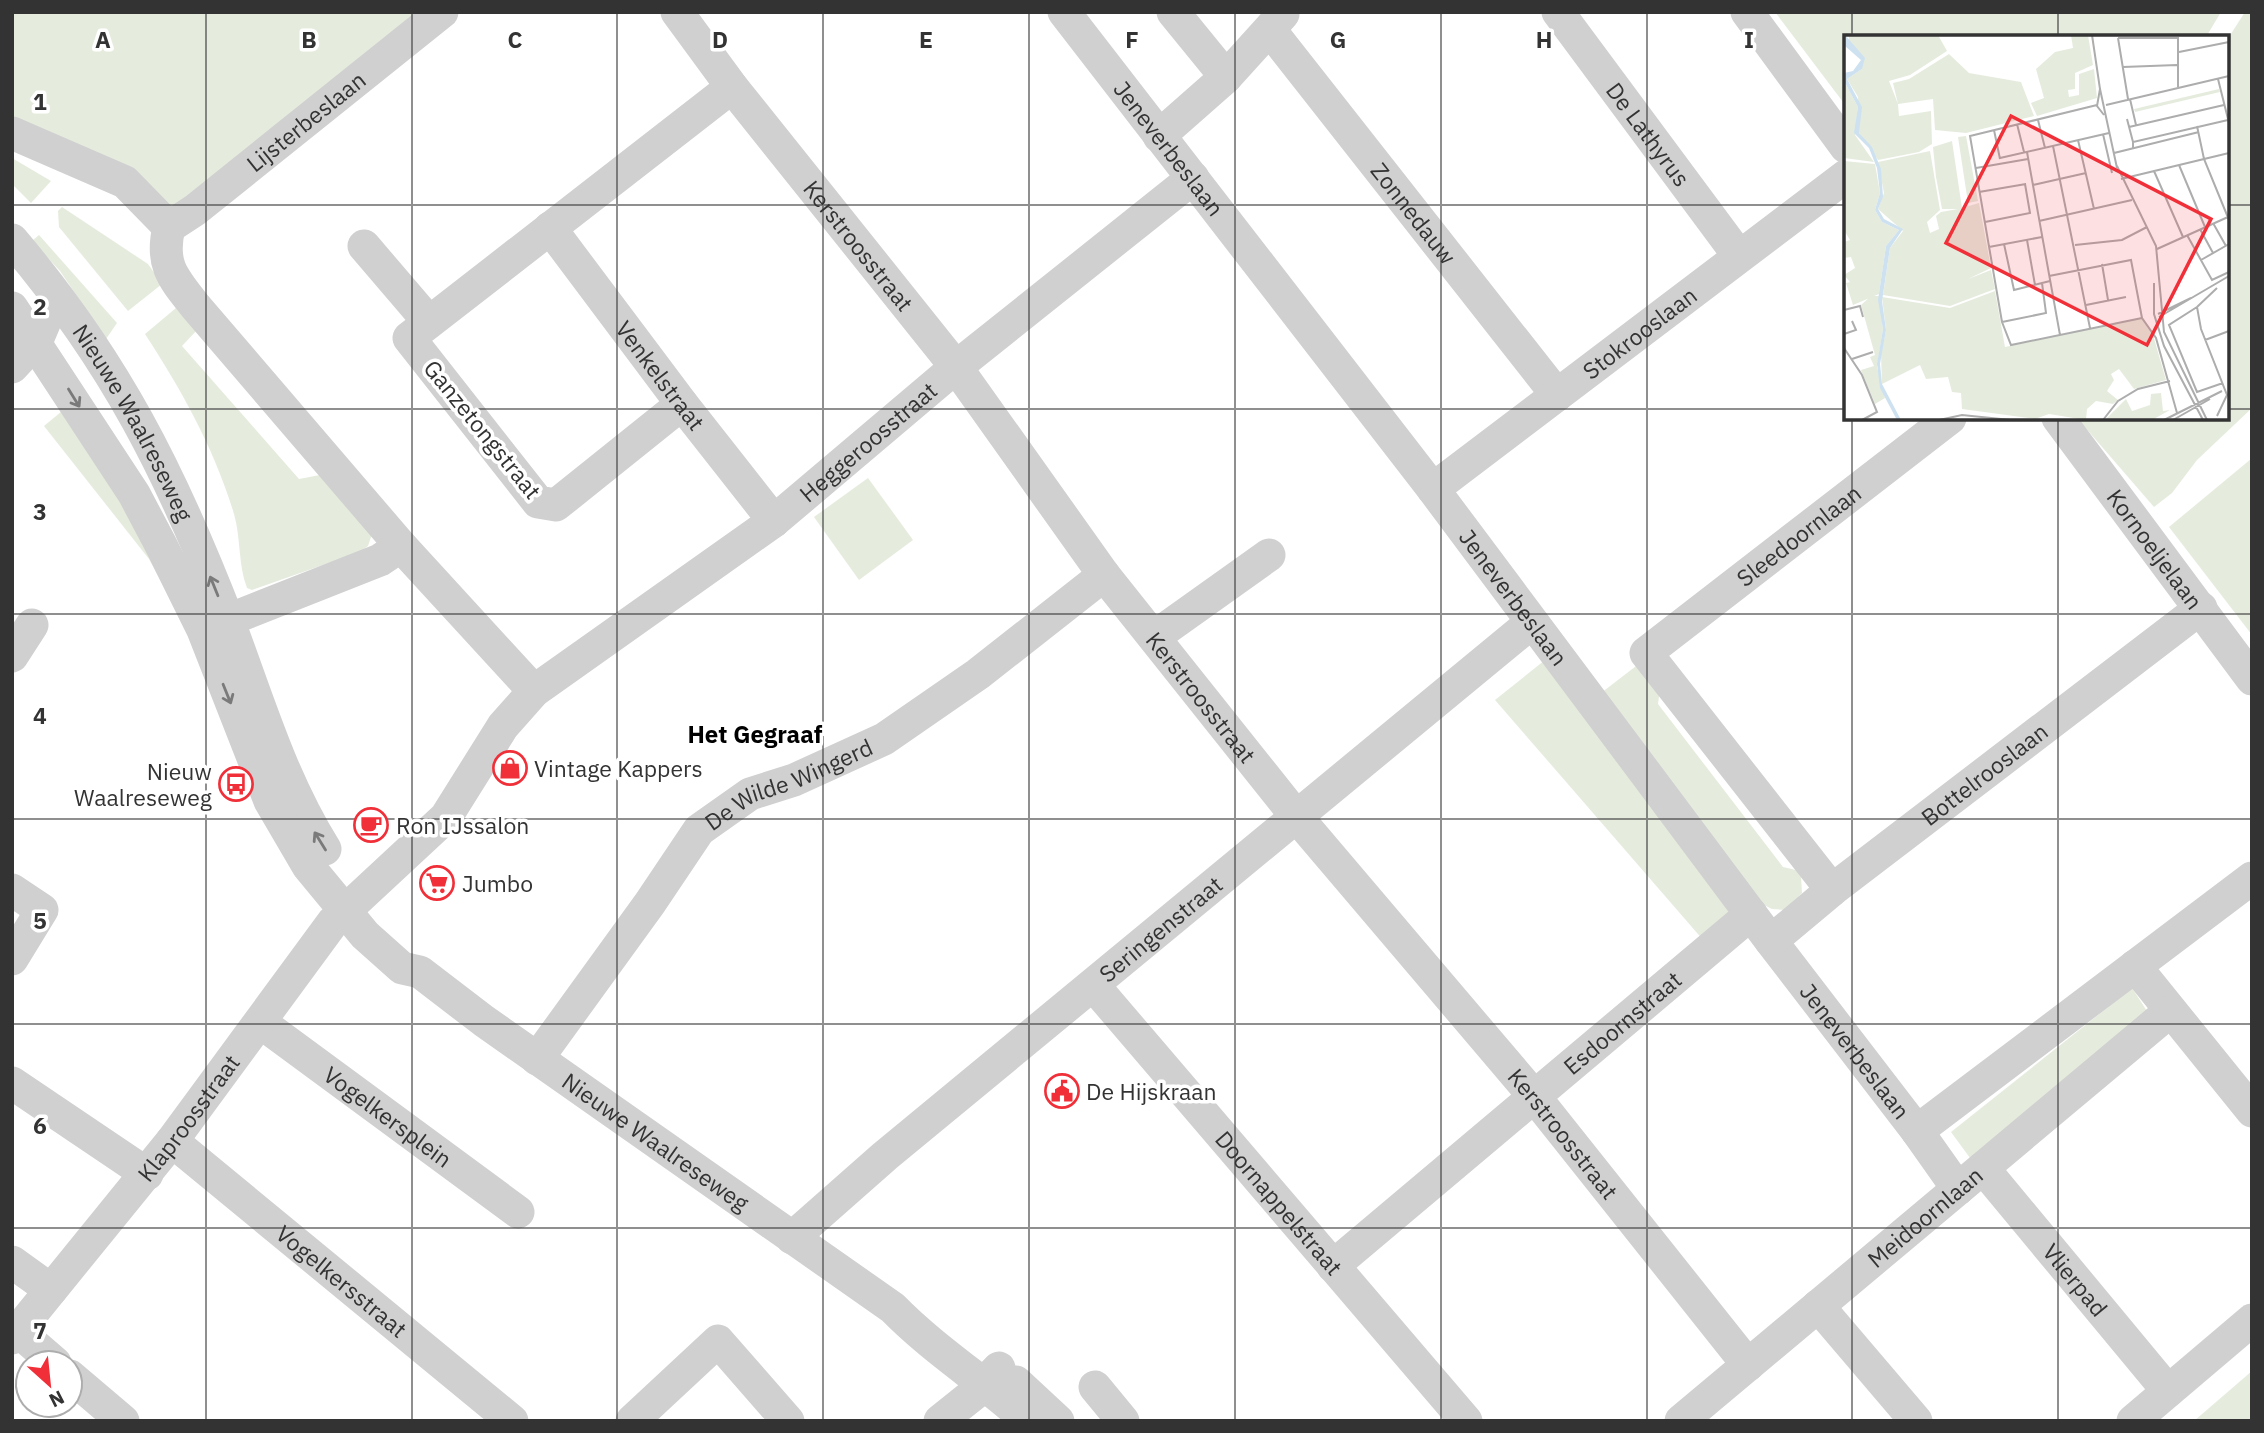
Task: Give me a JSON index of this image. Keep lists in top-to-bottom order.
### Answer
{
  "streets": {
    "street": [
      "Lijsterbeslaan",
      "De Lathyrus",
      "Jeneverbeslaan",
      "Zonnedauw",
      "Kerstroosstraat",
      "Stokrooslaan",
      "Venkelstraat",
      "Nieuwe Waalreseweg",
      "Ganzetongstraat",
      "Heggeroosstraat",
      "Sleedoornlaan",
      "Kornoeljelaan",
      "Bottelrooslaan",
      "De Wilde Wingerd",
      "Seringenstraat",
      "Esdoornstraat",
      "Vogelkersplein",
      "Klaproosstraat",
      "Doornappelstraat",
      "Meidoornlaan",
      "Vlierpad",
      "Vogelkersstraat"
    ]
  },
  "crossings": [
    ["De Lathyrus", "Stokrooslaan"],
    ["Jeneverbeslaan", "Stokrooslaan"],
    ["Jeneverbeslaan", "Heggeroosstraat"],
    ["Jeneverbeslaan", "Bottelrooslaan"],
    ["Jeneverbeslaan", "Seringenstraat"],
    ["Jeneverbeslaan", "Esdoornstraat"],
    ["Jeneverbeslaan", "Meidoornlaan"],
    ["Zonnedauw", "Stokrooslaan"],
    ["Kerstroosstraat", "Ganzetongstraat"],
    ["Kerstroosstraat", "Heggeroosstraat"],
    ["Kerstroosstraat", "De Wilde Wingerd"],
    ["Kerstroosstraat", "Seringenstraat"],
    ["Kerstroosstraat", "Esdoornstraat"],
    ["Kerstroosstraat", "Meidoornlaan"],
    ["Venkelstraat", "Ganzetongstraat"],
    ["Venkelstraat", "Heggeroosstraat"],
    ["Nieuwe Waalreseweg", "De Wilde Wingerd"],
    ["Nieuwe Waalreseweg", "Seringenstraat"],
    ["Nieuwe Waalreseweg", "Klaproosstraat"],
    ["Sleedoornlaan", "Bottelrooslaan"],
    ["Kornoeljelaan", "Bottelrooslaan"],
    ["Seringenstraat", "Doornappelstraat"],
    ["Esdoornstraat", "Doornappelstraat"],
    ["Vogelkersplein", "Klaproosstraat"],
    ["Klaproosstraat", "Vogelkersstraat"],
    ["Meidoornlaan", "Vlierpad"]
  ],
  "districts": ["Het Gegraaf"],
  "places": {
    "shop": ["Vintage Kappers"],
    "bus stop": ["Nieuw Waalreseweg"],
    "cafe": ["Ron IJssalon"],
    "supermarket": ["Jumbo"],
    "public building": ["De Hijskraan"]
  },
  "north": "bottom right",
  "grid": {
    "columns": [
      "A",
      "B",
      "C",
      "D",
      "E",
      "F",
      "G",
      "H",
      "I"
    ],
    "rows": [
      "1",
      "2",
      "3",
      "4",
      "5",
      "6",
      "7"
    ]
  }
}
